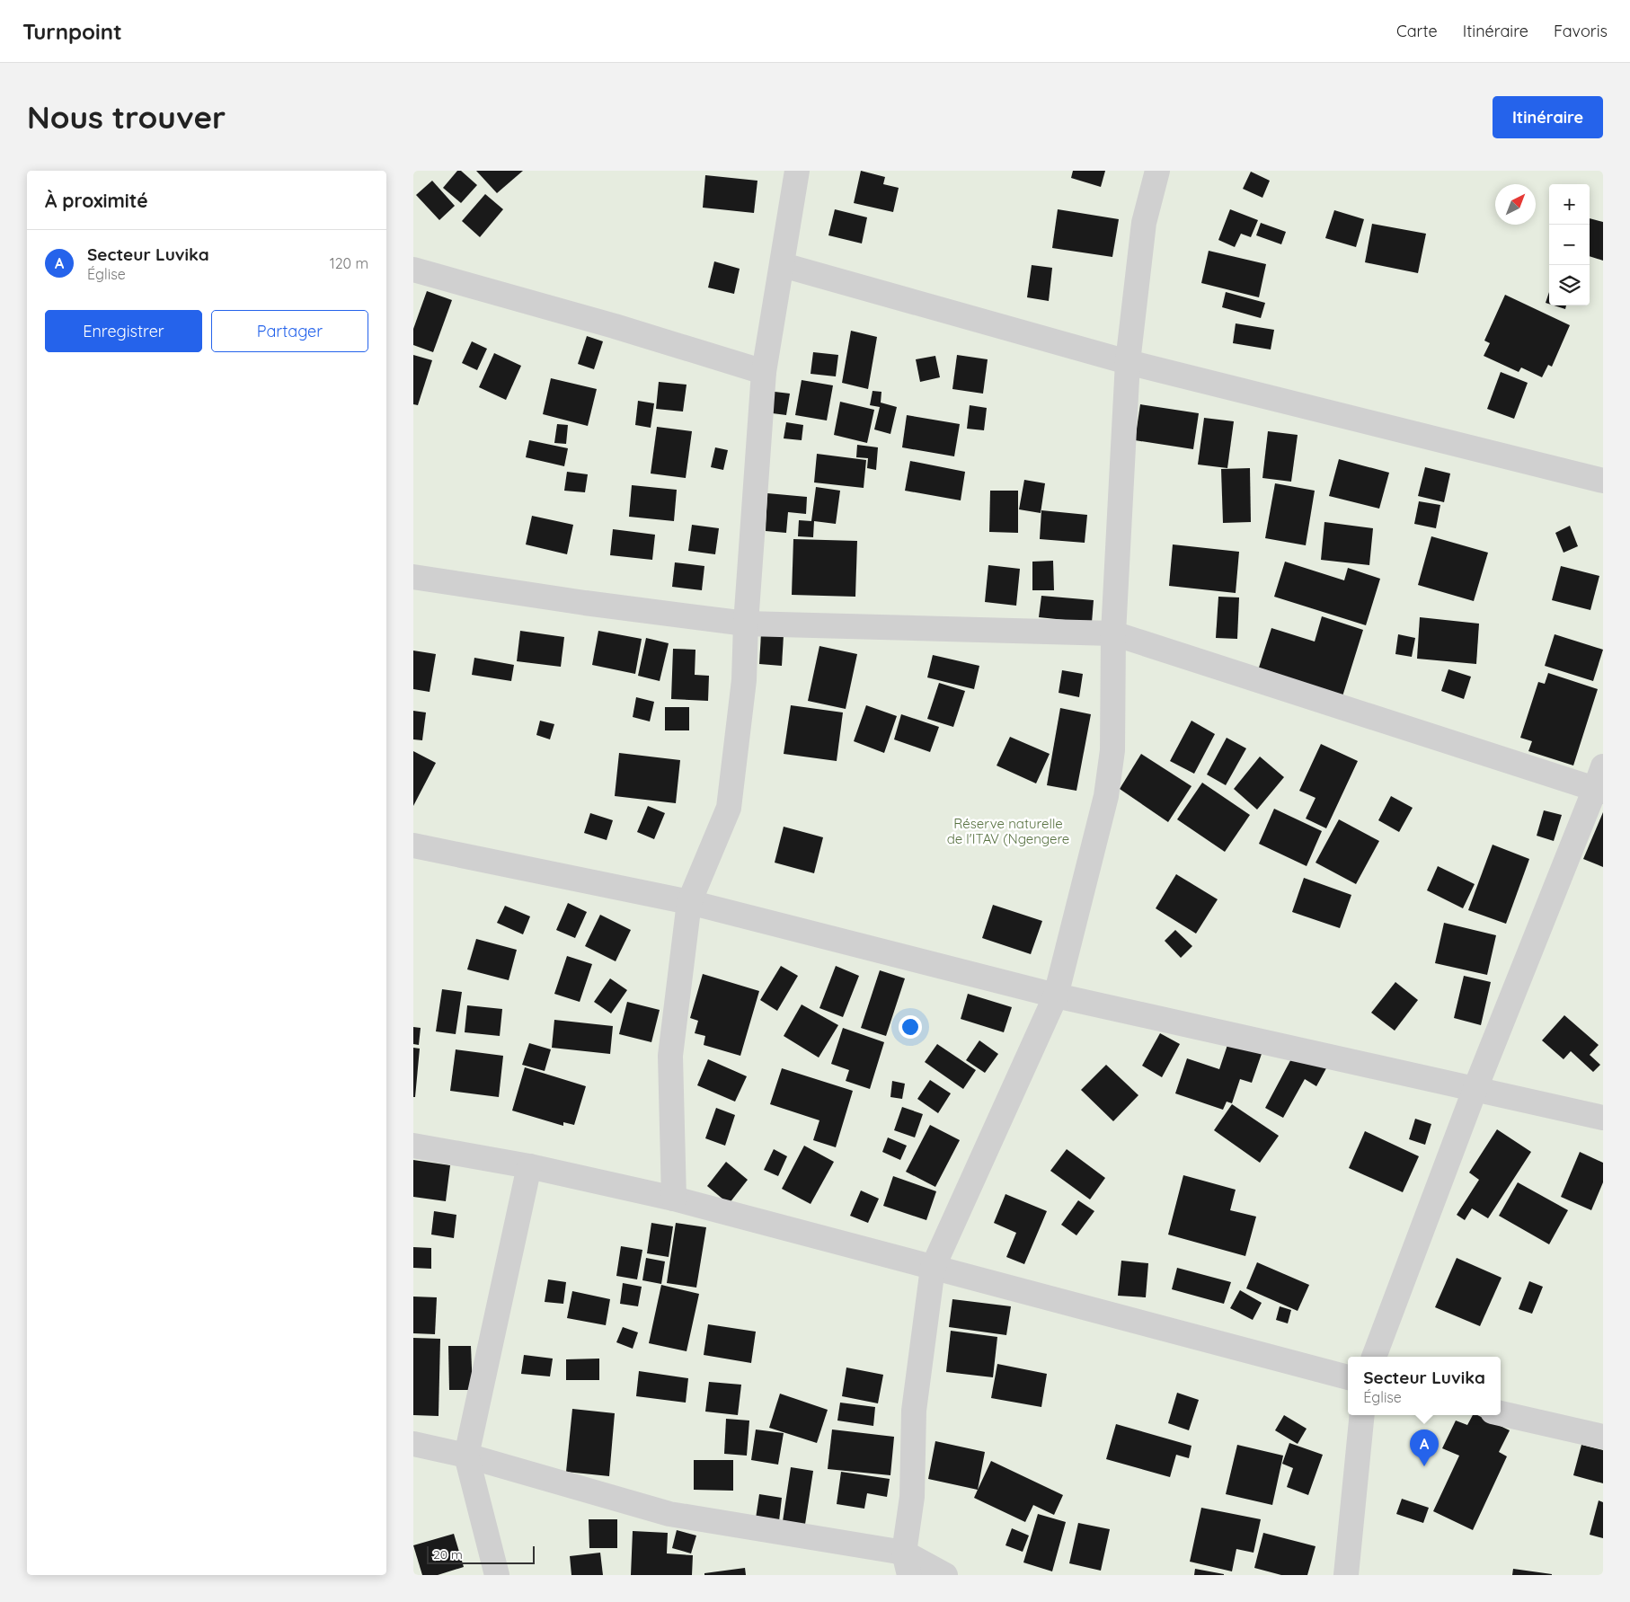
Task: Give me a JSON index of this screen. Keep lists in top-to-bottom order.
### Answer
{
  "parks": ["Réserve naturelle de l'ITAV (Ngengere"],
  "scale_bar": "20 m",
  "north": "top right",
  "page": {
    "header": "Turnpoint",
    "nav": ["Carte", "Itinéraire", "Favoris"],
    "buttons": [
      "Itinéraire",
      ["Enregistrer", "Partager"]
    ],
    "title": "Nous trouver",
    "heading": "À proximité",
    "map_buttons": ["+", "−"],
    "list": [
      {
        "mark": "A",
        "name": "Secteur Luvika",
        "note": "Église",
        "value": "120 m"
      }
    ],
    "popup": ["Secteur Luvika", "Église"],
    "pins": "A",
    "scale": "20 m"
  }
}
